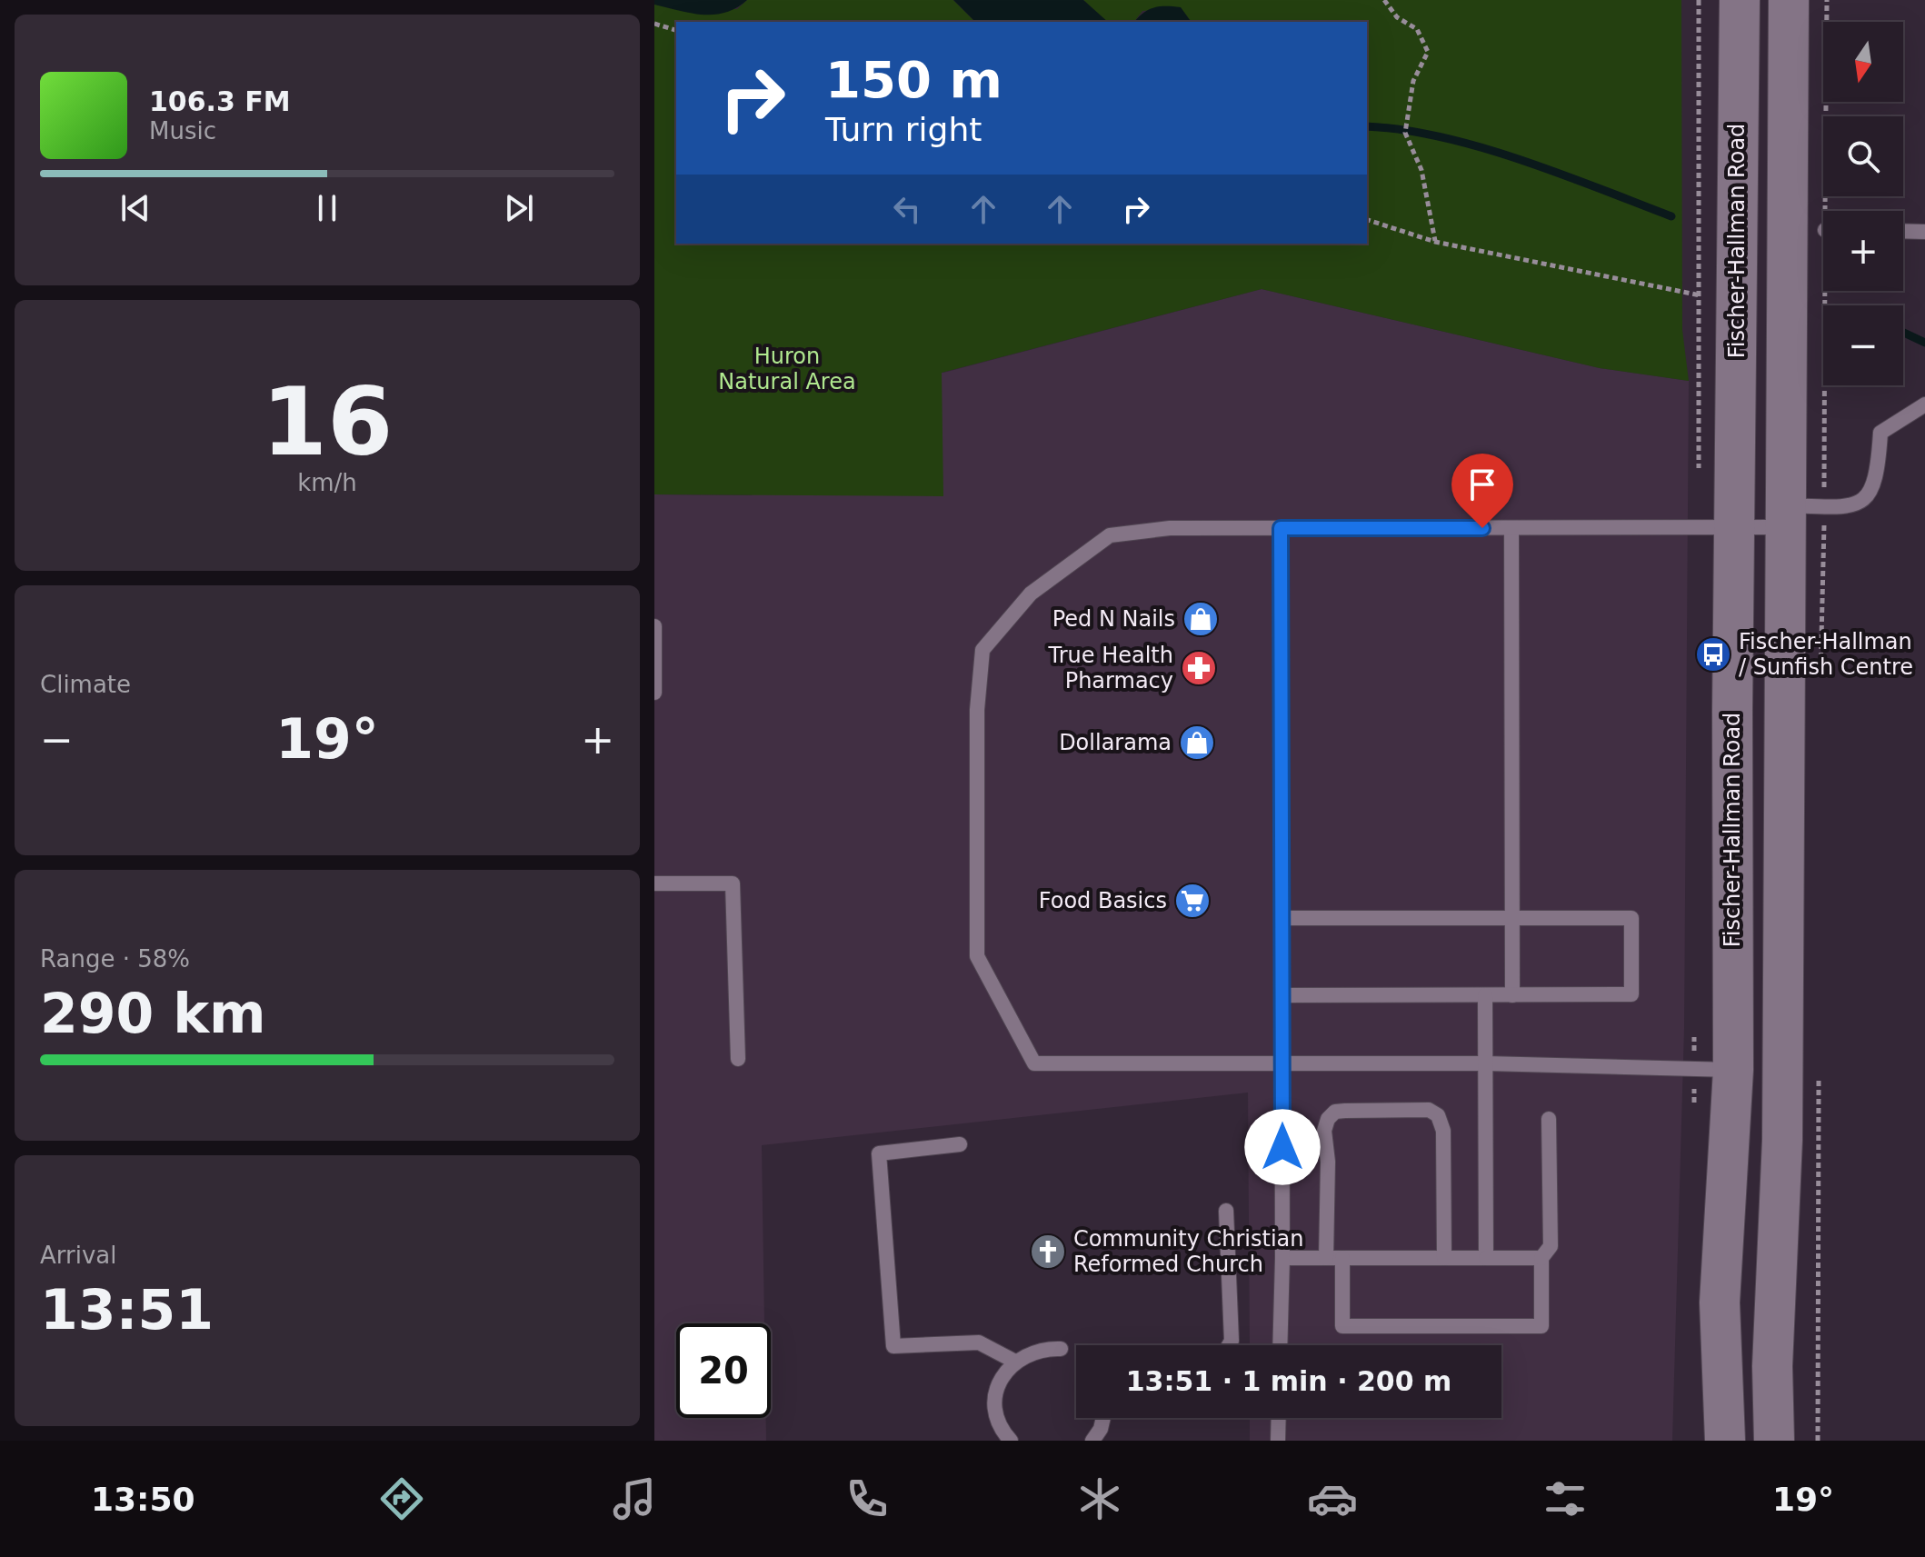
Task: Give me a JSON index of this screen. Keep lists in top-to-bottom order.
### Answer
{
  "streets": {
    "main road": ["Fischer-Hallman Road"]
  },
  "parks": ["Huron Natural Area"],
  "places": {
    "shop": ["Ped N Nails", "Dollarama"],
    "bus stop": ["Fischer-Hallman / Sunfish Centre"],
    "pharmacy": ["True Health Pharmacy"],
    "supermarket": ["Food Basics"],
    "church": ["Community Christian Reformed Church"]
  },
  "north": "bottom",
  "page": {
    "map_buttons": ["+", "−"],
    "turn": ["150 m", "Turn right"],
    "song": ["106.3 FM", "Music"],
    "tile": [
      ["16", "km/h"],
      "Climate",
      ["Range · 58%", "290 km"],
      ["Arrival", "13:51"]
    ],
    "heat": ["−", "19°", "+"],
    "limit": "20",
    "trip": "13:51 · 1 min · 200 m",
    "tabs": ["13:50", "19°"]
  }
}
